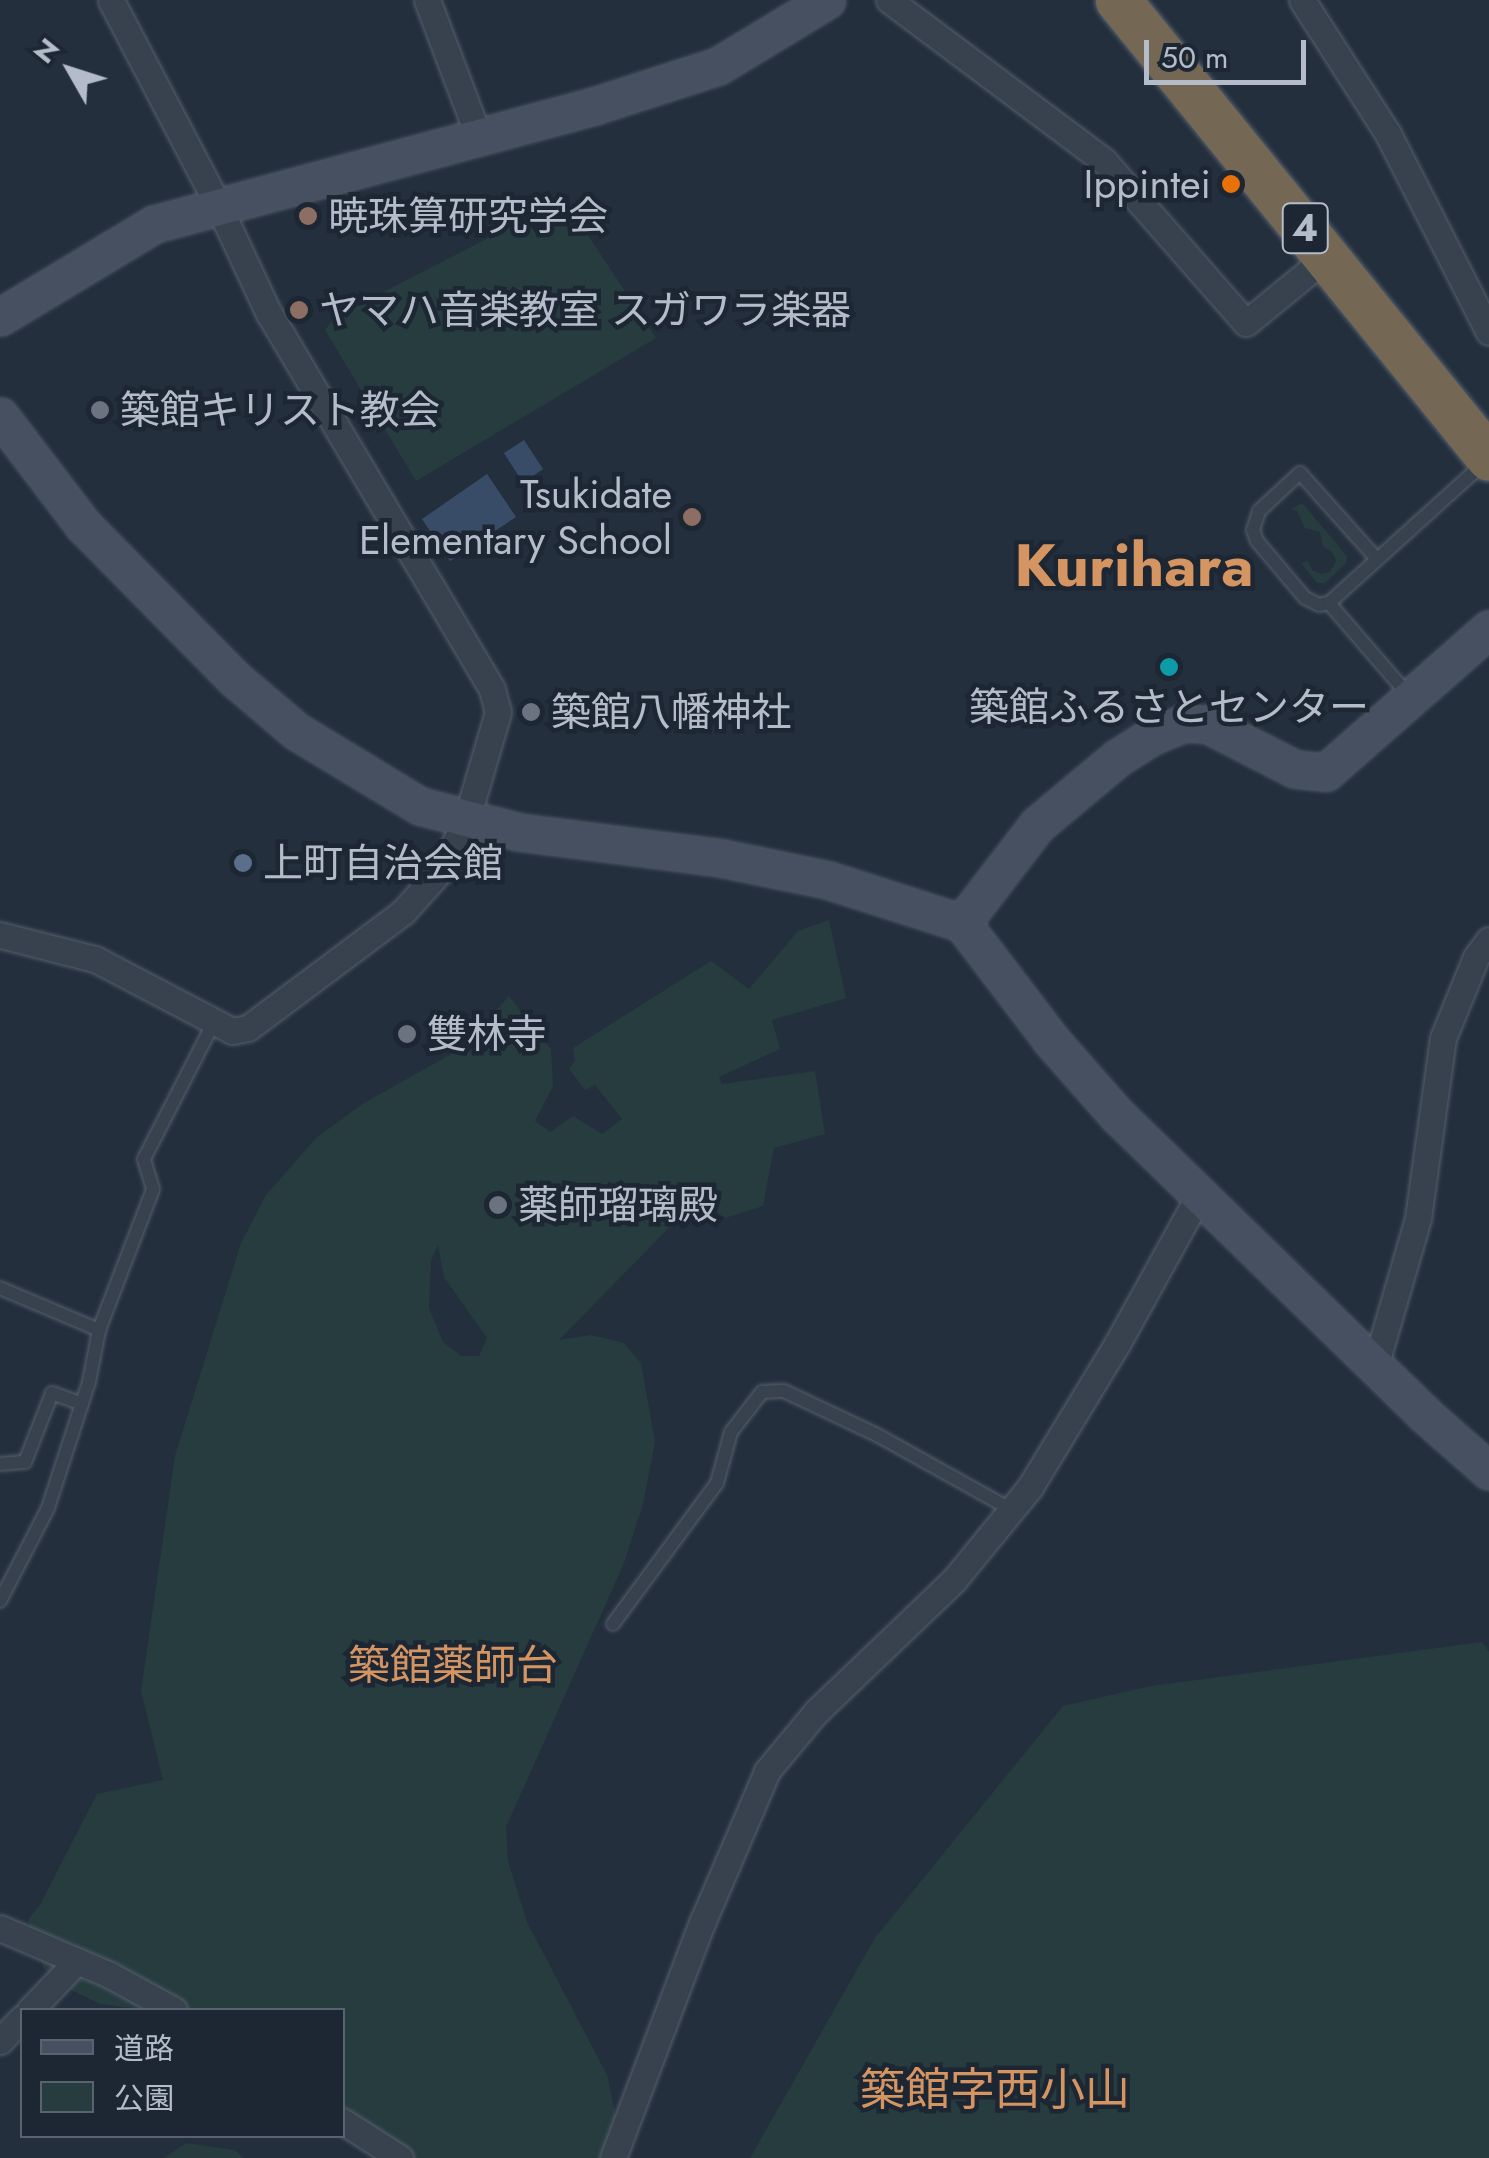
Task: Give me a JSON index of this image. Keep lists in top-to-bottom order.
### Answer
{
  "streets": {
    "highway": ["4"]
  },
  "districts": ["Kurihara", "築館薬師台", "築館字西小山"],
  "places": [
    "Ippintei",
    "暁珠算研究学会",
    "ヤマハ音楽教室 スガワラ楽器",
    "築館キリスト教会",
    "Tsukidate Elementary School",
    "築館ふるさとセンター",
    "築館八幡神社",
    "上町自治会館",
    "雙林寺",
    "薬師瑠璃殿"
  ],
  "legend": ["道路", "公園"],
  "scale_bar": "50 m",
  "north": "top left"
}
